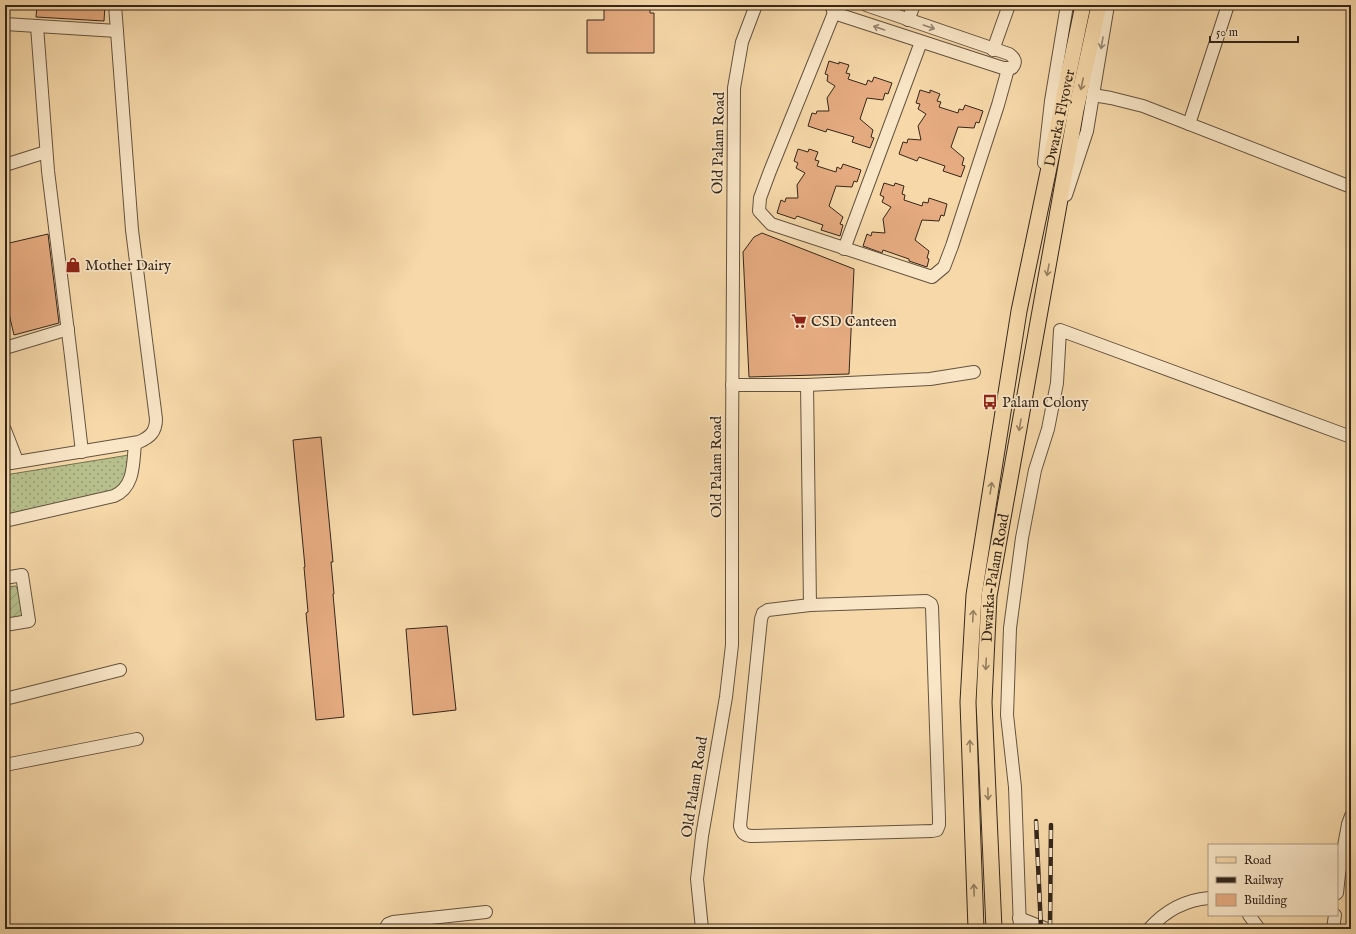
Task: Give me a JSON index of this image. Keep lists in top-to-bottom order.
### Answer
{
  "streets": {
    "main road": ["Dwarka Flyover", "Dwarka-Palam Road"],
    "street": ["Old Palam Road"]
  },
  "crossings": [
    ["Dwarka Flyover", "Dwarka-Palam Road"]
  ],
  "places": {
    "shop": ["Mother Dairy"],
    "supermarket": ["CSD Canteen"],
    "bus stop": ["Palam Colony"]
  },
  "legend": ["Road", "Railway", "Building"],
  "scale_bar": "50 m"
}
